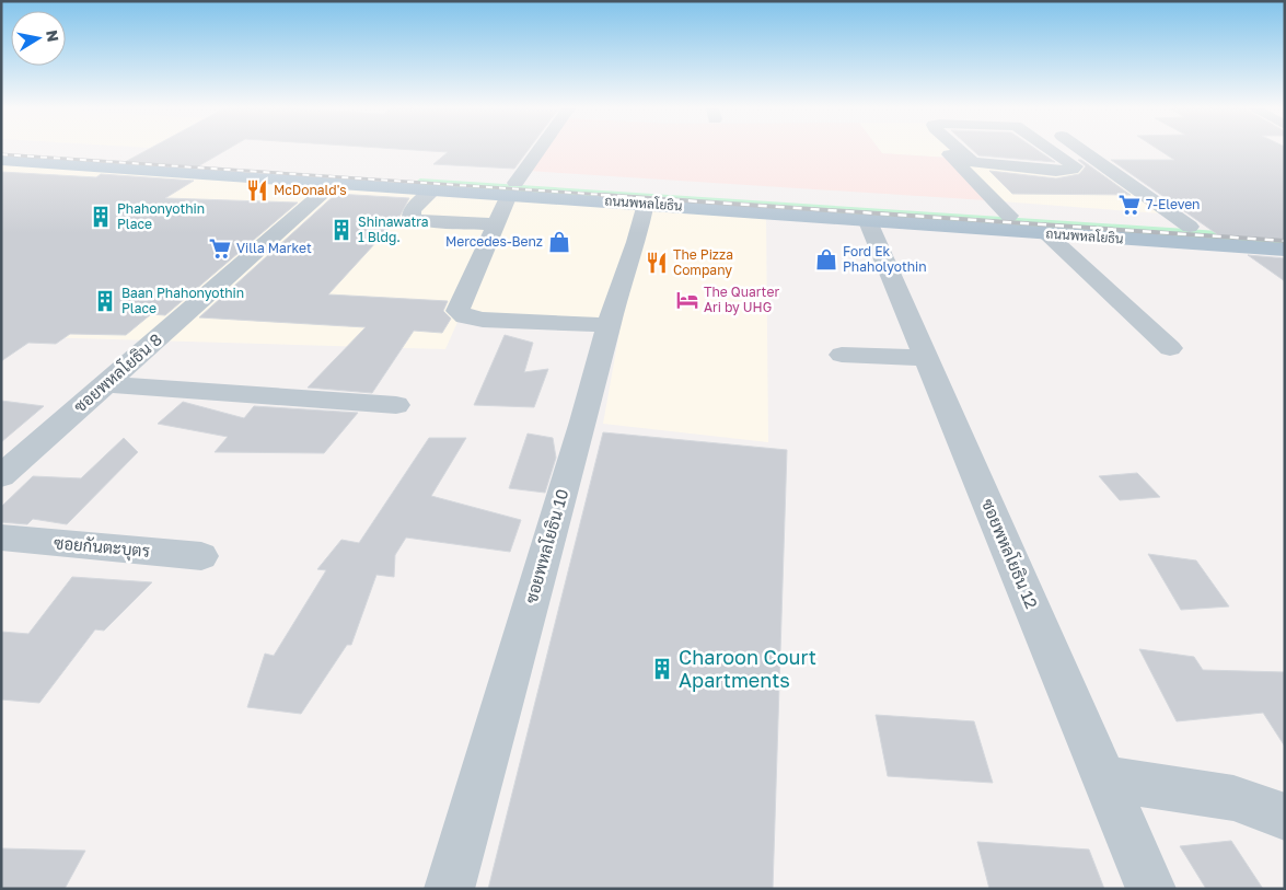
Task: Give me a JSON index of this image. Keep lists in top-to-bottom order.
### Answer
{
  "streets": {
    "main road": ["ถนนพหลโยธิน"],
    "street": [
      "ซอยพหลโยธิน 8",
      "ซอยพหลโยธิน 10",
      "ซอยกันตะบุตร",
      "ซอยพหลโยธิน 12"
    ]
  },
  "crossings": [
    ["ถนนพหลโยธิน", "ซอยพหลโยธิน 8"],
    ["ถนนพหลโยธิน", "ซอยพหลโยธิน 10"],
    ["ถนนพหลโยธิน", "ซอยพหลโยธิน 12"]
  ],
  "places": {
    "restaurant": ["McDonald's", "The Pizza Company"],
    "supermarket": ["7-Eleven", "Villa Market"],
    "building": [
      "Phahonyothin Place",
      "Shinawatra 1 Bldg.",
      "Baan Phahonyothin Place",
      "Charoon Court Apartments"
    ],
    "shop": ["Mercedes-Benz", "Ford Ek Phaholyothin"],
    "hotel": ["The Quarter Ari by UHG"]
  },
  "north": "right"
}
